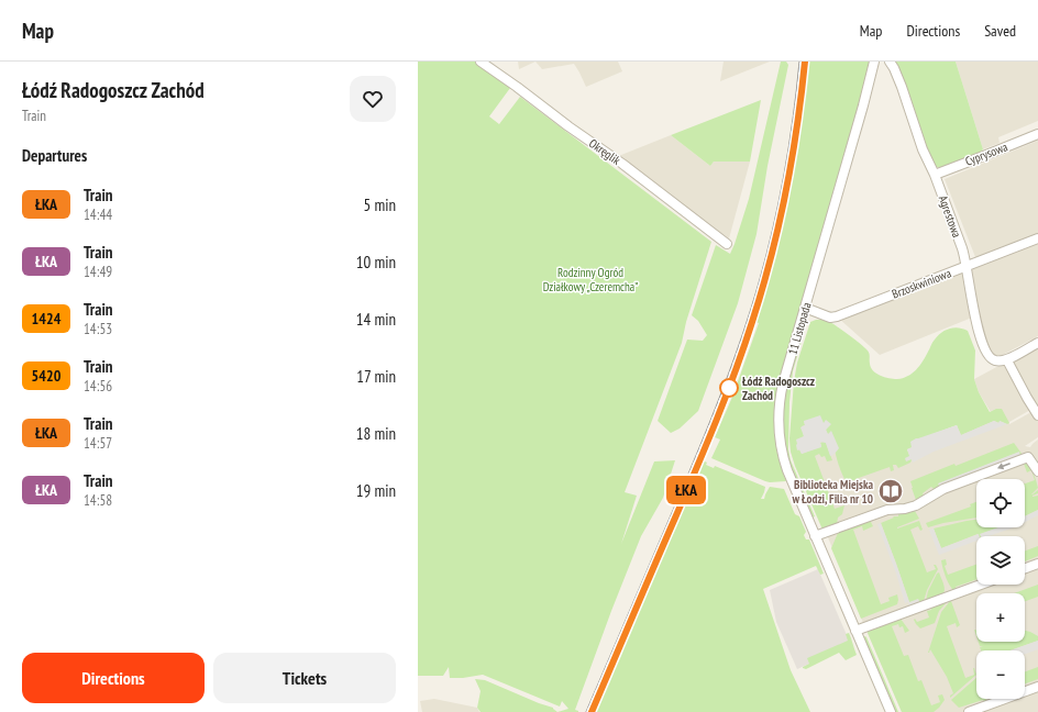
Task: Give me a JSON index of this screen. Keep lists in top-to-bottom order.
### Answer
{
  "streets": {
    "street": [
      "Okręglik",
      "Cyprysowa",
      "Agrestowa",
      "Brzoskwiniowa",
      "11 Listopada"
    ]
  },
  "crossings": [
    ["Cyprysowa", "Agrestowa"],
    ["Agrestowa", "Brzoskwiniowa"],
    ["Brzoskwiniowa", "11 Listopada"]
  ],
  "parks": ["Rodzinny Ogród Działkowy „Czeremcha”"],
  "places": {
    "other": ["Łódź Radogoszcz Zachód"],
    "library": ["Biblioteka Miejska w Łodzi, Filia nr 10"]
  },
  "page": {
    "header": "Map",
    "nav": ["Map", "Directions", "Saved"],
    "heading": [
      ["Łódź Radogoszcz Zachód", "Train"],
      "Departures"
    ],
    "on_map": "ŁKA",
    "list": [
      {
        "mark": "ŁKA",
        "name": "Train",
        "note": "14:44",
        "value": "5 min"
      },
      {
        "mark": "ŁKA",
        "name": "Train",
        "note": "14:49",
        "value": "10 min"
      },
      {
        "mark": "1424",
        "name": "Train",
        "note": "14:53",
        "value": "14 min"
      },
      {
        "mark": "5420",
        "name": "Train",
        "note": "14:56",
        "value": "17 min"
      },
      {
        "mark": "ŁKA",
        "name": "Train",
        "note": "14:57",
        "value": "18 min"
      },
      {
        "mark": "ŁKA",
        "name": "Train",
        "note": "14:58",
        "value": "19 min"
      }
    ],
    "map_buttons": ["+", "−"],
    "buttons": ["Directions", "Tickets"]
  }
}
